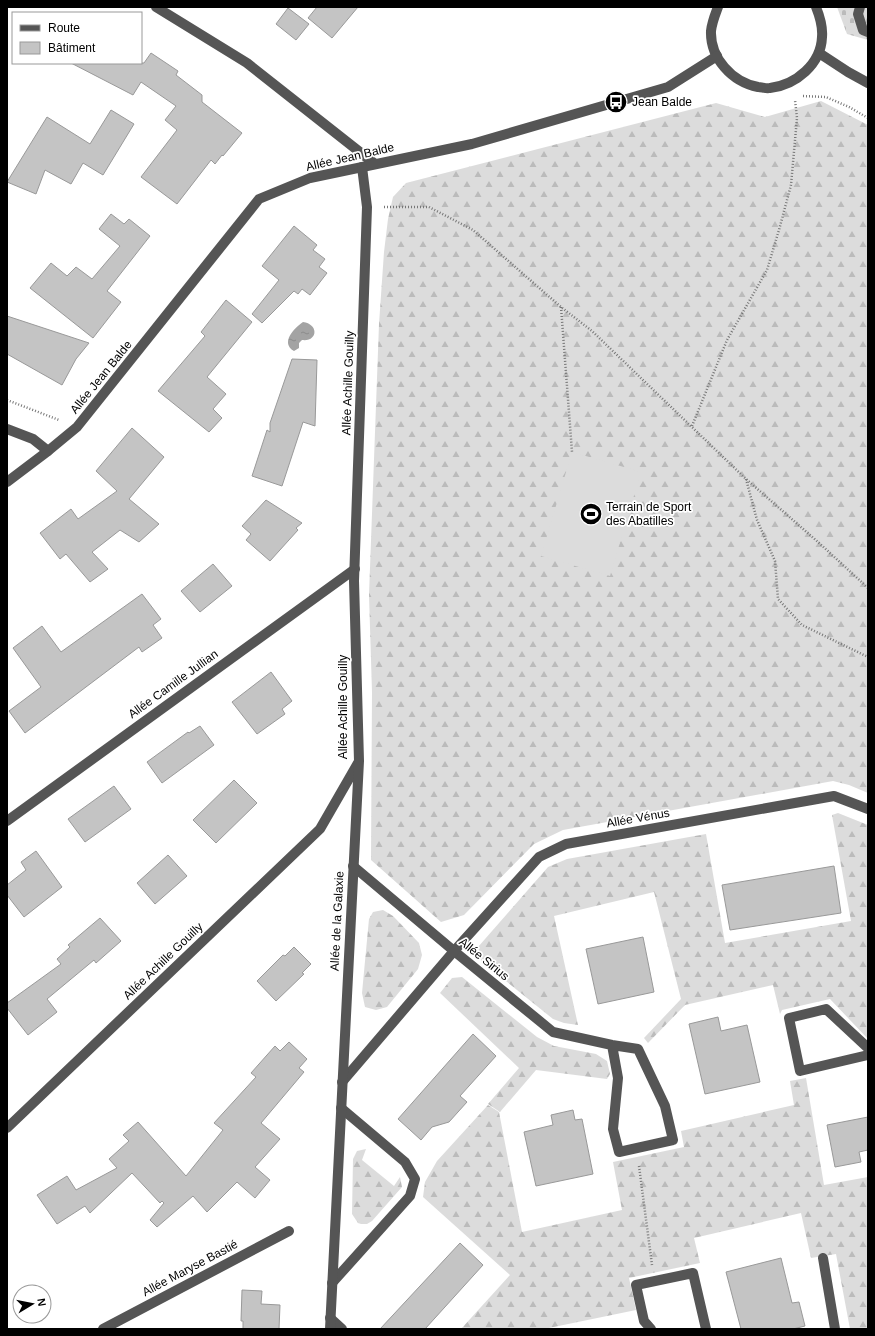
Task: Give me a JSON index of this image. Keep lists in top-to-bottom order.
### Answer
{
  "streets": {
    "street": [
      "Allée Jean Balde",
      "Allée Achille Gouilly",
      "Allée Camille Jullian",
      "Allée Vénus",
      "Allée de la Galaxie",
      "Allée Sirius",
      "Allée Maryse Bastié"
    ]
  },
  "crossings": [
    ["Allée Jean Balde", "Allée Achille Gouilly"],
    ["Allée Achille Gouilly", "Allée Camille Jullian"],
    ["Allée Achille Gouilly", "Allée de la Galaxie"],
    ["Allée Vénus", "Allée Sirius"],
    ["Allée de la Galaxie", "Allée Sirius"]
  ],
  "places": {
    "bus stop": ["Jean Balde"],
    "sports": ["Terrain de Sport des Abatilles"]
  },
  "legend": ["Route", "Bâtiment"],
  "north": "right"
}
